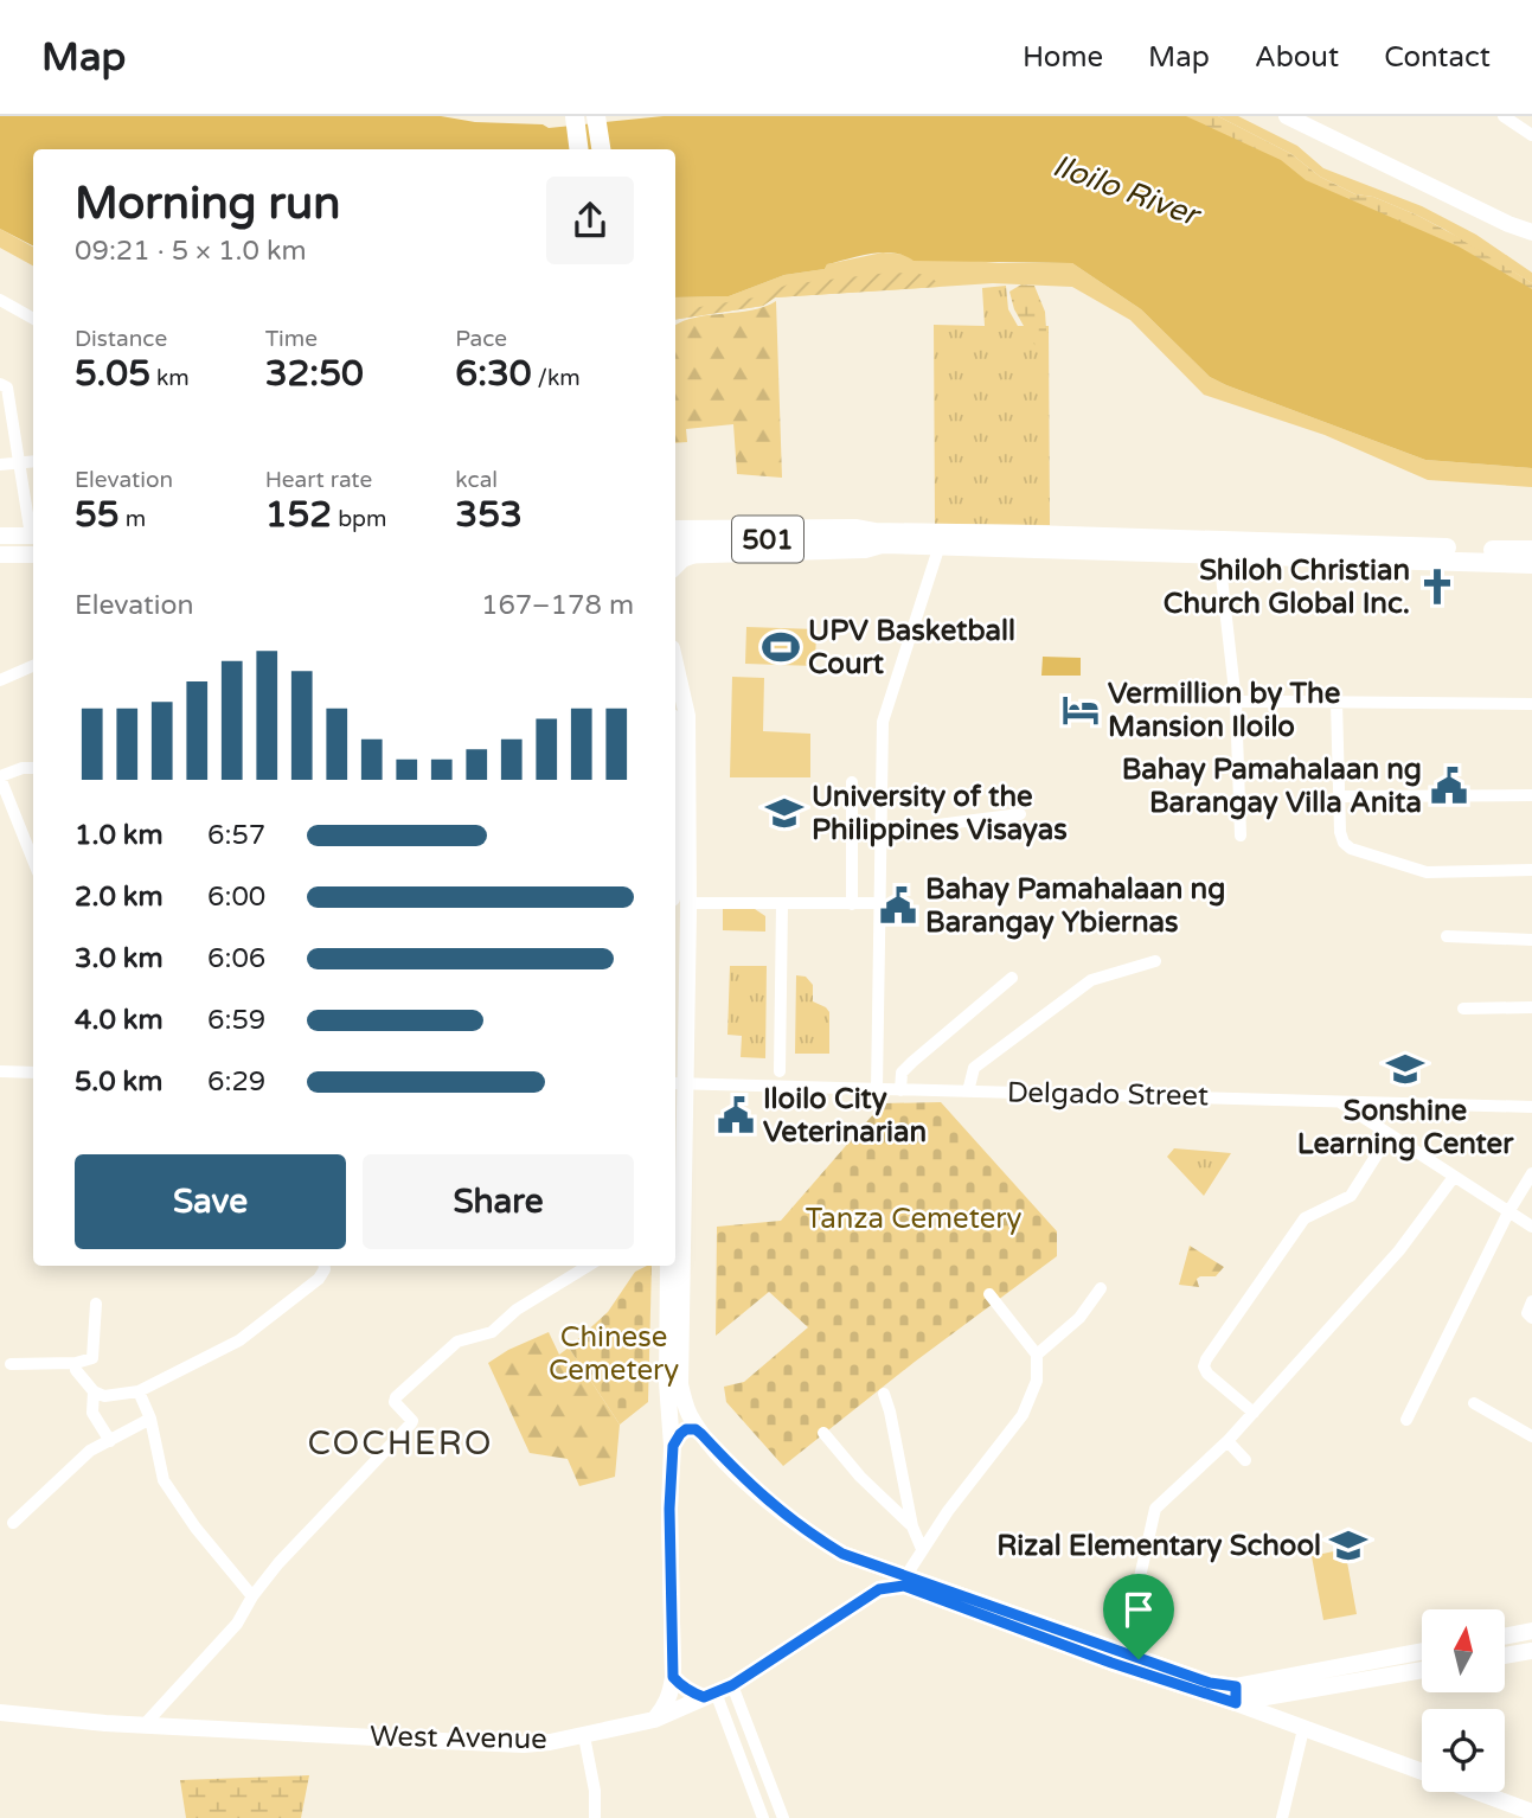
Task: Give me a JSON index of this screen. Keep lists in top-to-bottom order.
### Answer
{
  "streets": {
    "highway": ["501"],
    "main road": ["West Avenue"],
    "street": ["Delgado Street"]
  },
  "districts": ["COCHERO"],
  "water": ["Iloilo River"],
  "parks": ["Tanza Cemetery", "Chinese Cemetery"],
  "places": {
    "church": ["Shiloh Christian Church Global Inc."],
    "sports": ["UPV Basketball Court"],
    "hotel": ["Vermillion by The Mansion Iloilo"],
    "public building": ["Bahay Pamahalaan ng Barangay Villa Anita", "Bahay Pamahalaan ng Barangay Ybiernas", "Iloilo City Veterinarian"],
    "school or university": ["University of the Philippines Visayas", "Sonshine Learning Center", "Rizal Elementary School"]
  },
  "north": "top",
  "page": {
    "header": "Map",
    "nav": [
      "Home",
      "Map",
      "About",
      "Contact"
    ],
    "heading": ["Morning run", "09:21 · 5 × 1.0 km"],
    "stats": [
      ["Distance", "5.05 km"],
      ["Time", "32:50"],
      ["Pace", "6:30 /km"],
      ["Elevation", "55 m"],
      ["Heart rate", "152 bpm"],
      ["kcal", "353"]
    ],
    "chart": ["Elevation", "167–178 m"],
    "list": [
      {
        "name": "1.0 km",
        "note": "6:57"
      },
      {
        "name": "2.0 km",
        "note": "6:00"
      },
      {
        "name": "3.0 km",
        "note": "6:06"
      },
      {
        "name": "4.0 km",
        "note": "6:59"
      },
      {
        "name": "5.0 km",
        "note": "6:29"
      }
    ],
    "buttons": ["Save", "Share"]
  }
}
